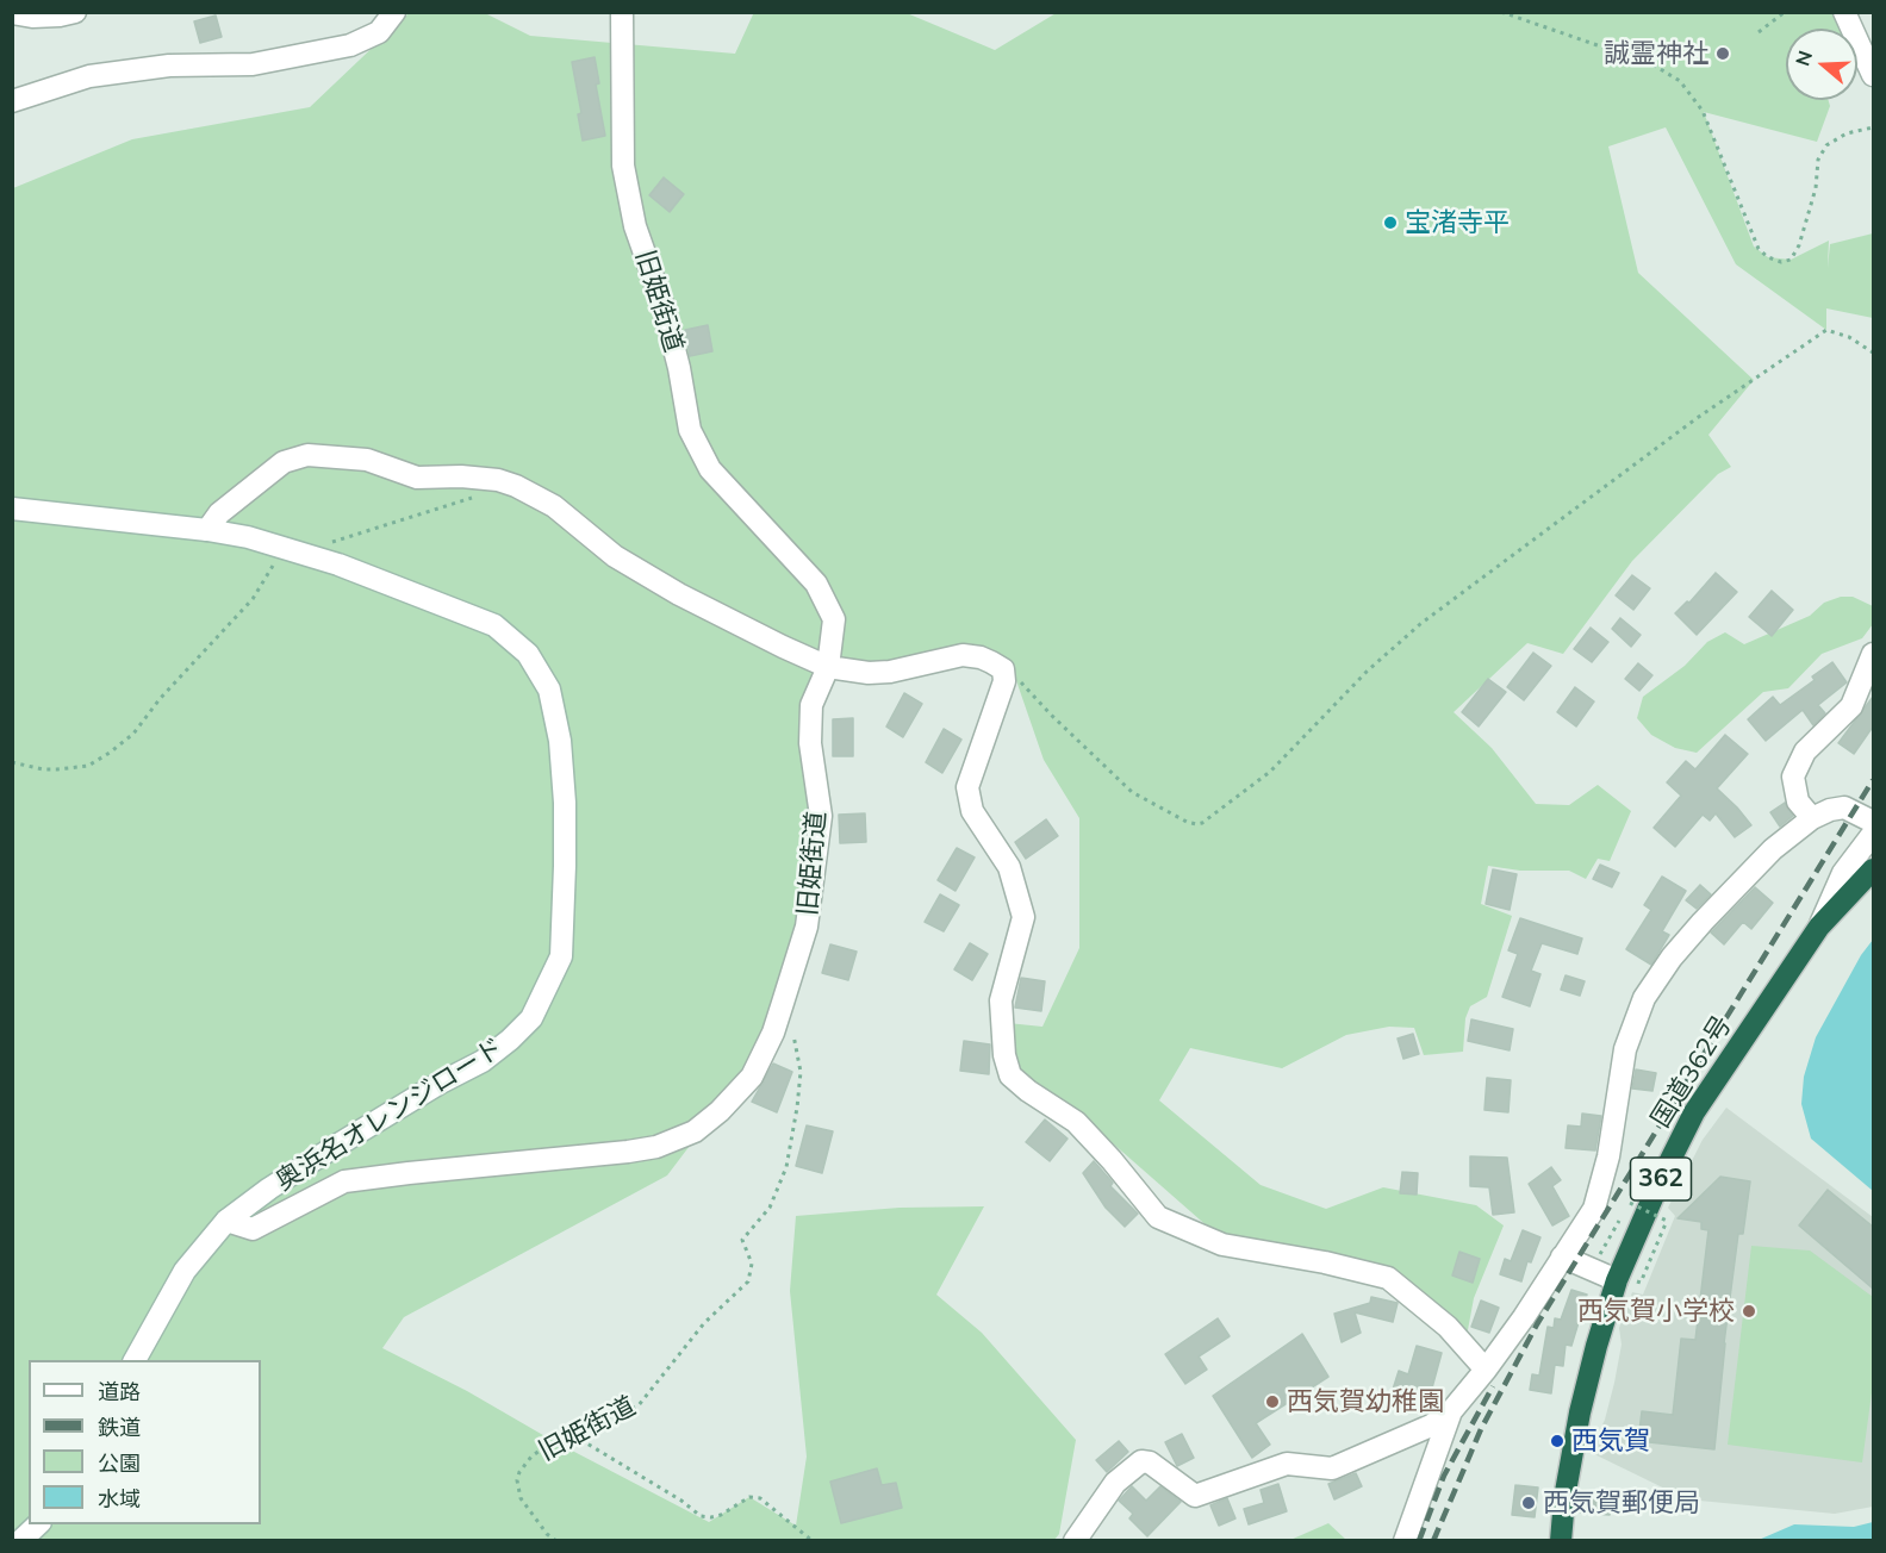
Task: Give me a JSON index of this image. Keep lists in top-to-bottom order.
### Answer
{
  "streets": {
    "highway": ["国道362号", "362"],
    "street": ["旧姫街道", "奥浜名オレンジロード"]
  },
  "places": [
    "誠霊神社",
    "宝渚寺平",
    "西気賀小学校",
    "西気賀幼稚園",
    "西気賀",
    "西気賀郵便局"
  ],
  "legend": [
    "道路",
    "鉄道",
    "公園",
    "水域"
  ],
  "north": "left"
}
